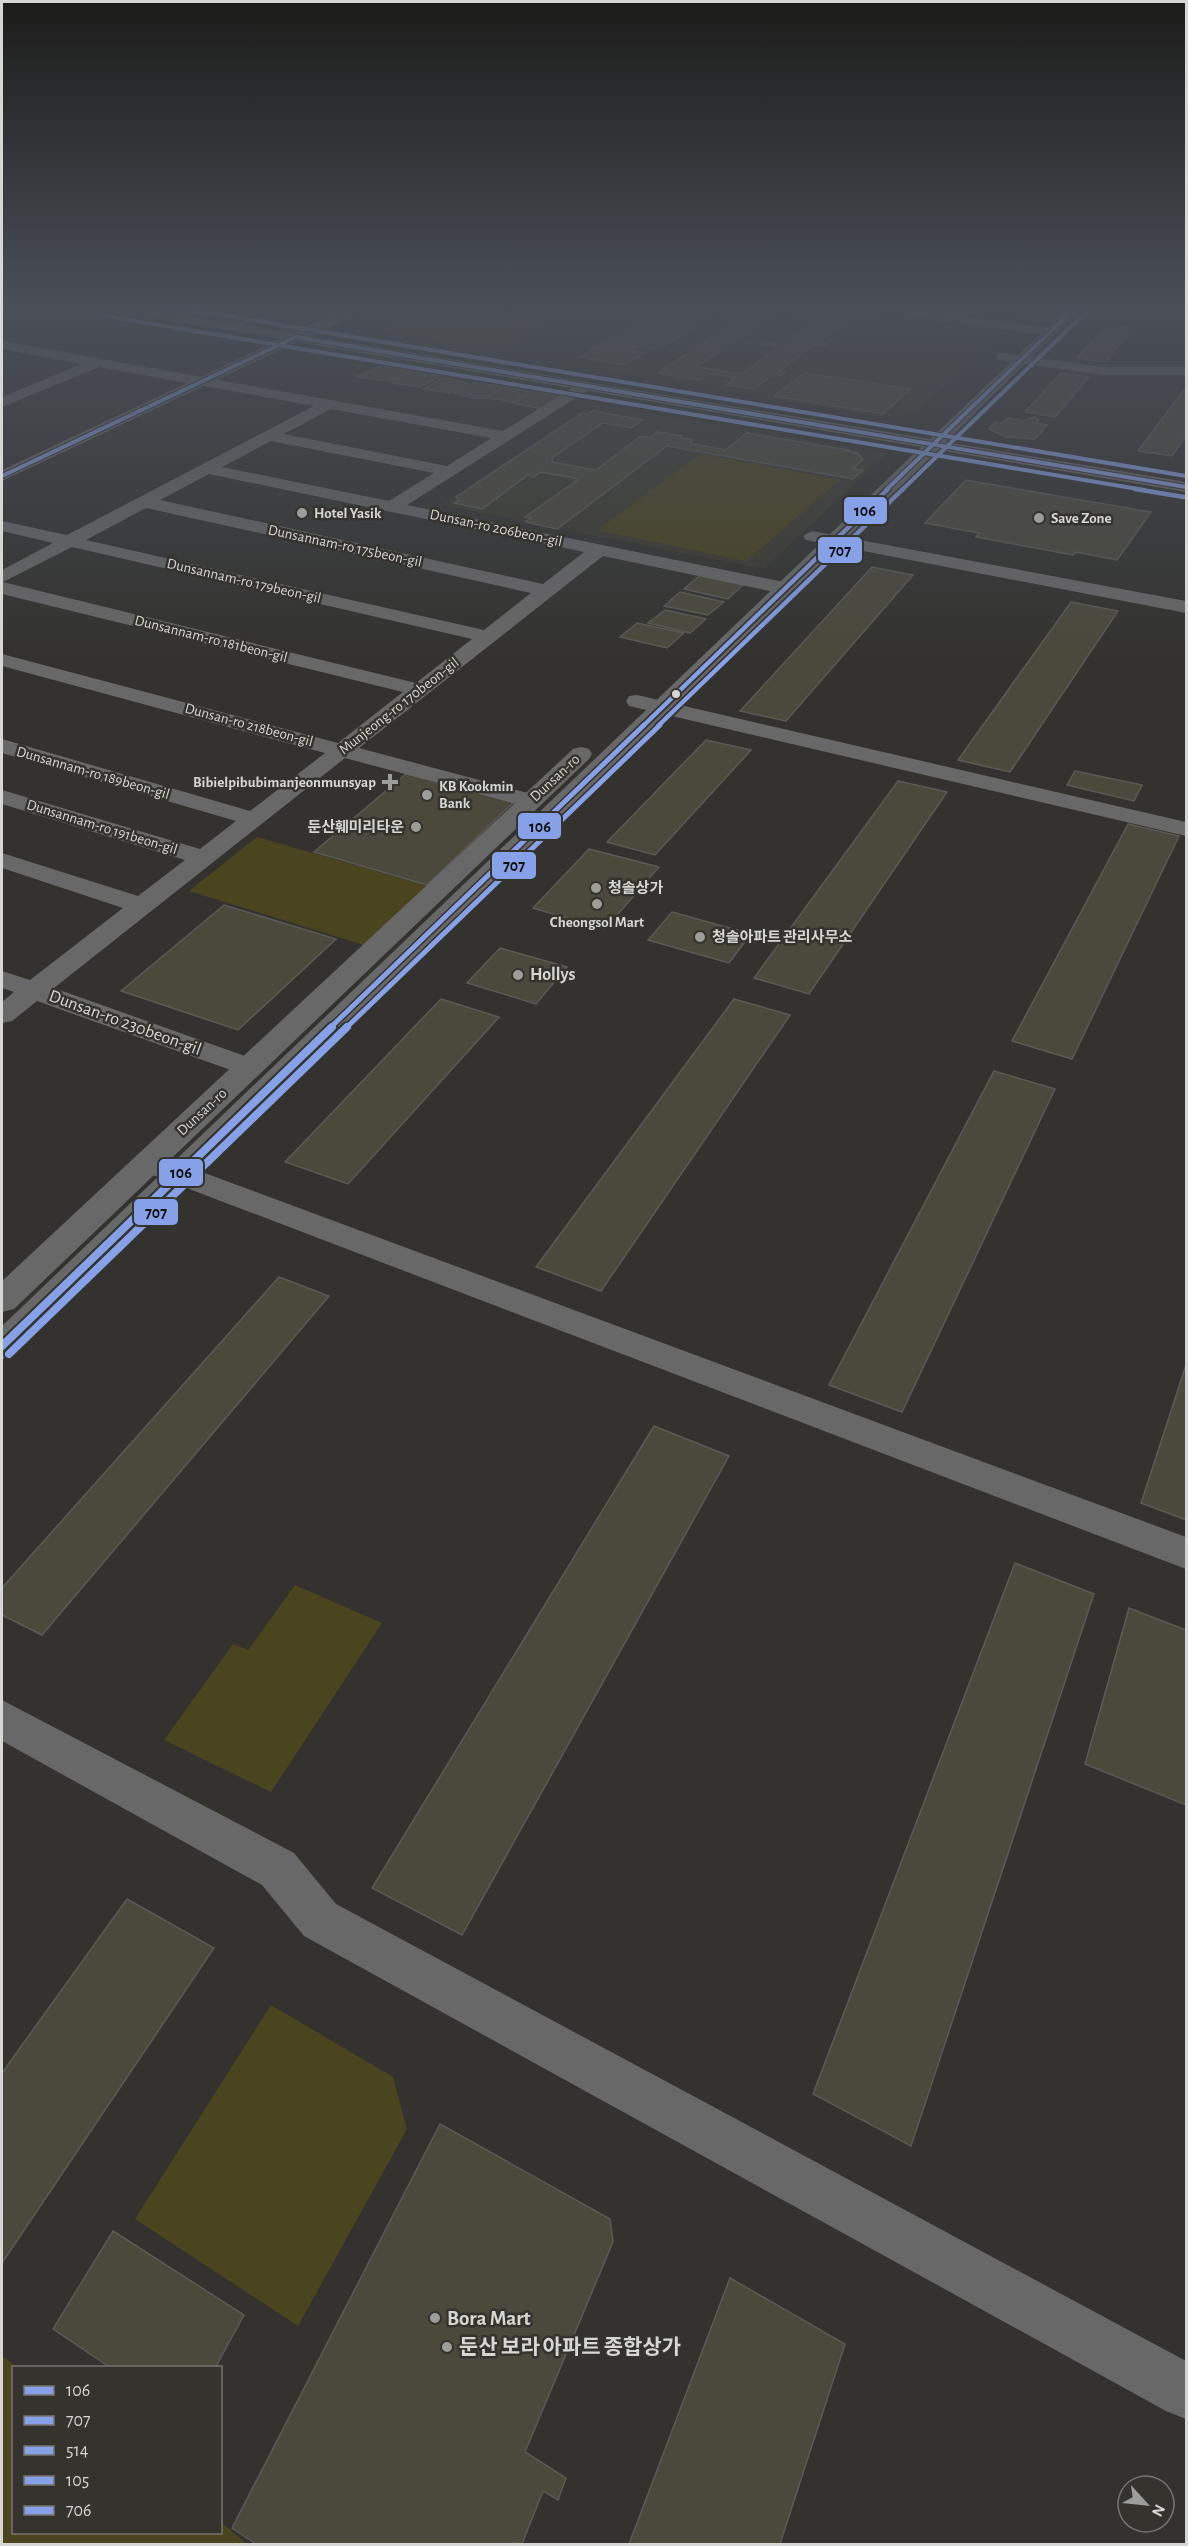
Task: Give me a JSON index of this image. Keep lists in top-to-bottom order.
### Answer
{
  "streets": {
    "street": [
      "Dunsan-ro 206beon-gil",
      "Dunsannam-ro 175beon-gil",
      "Dunsannam-ro 179beon-gil",
      "Dunsannam-ro 181beon-gil",
      "Munjeong-ro 170beon-gil",
      "Dunsan-ro 218beon-gil",
      "Dunsannam-ro 189beon-gil",
      "Dunsan-ro",
      "Dunsannam-ro 191beon-gil",
      "Dunsan-ro 230beon-gil"
    ]
  },
  "crossings": [
    ["Dunsan-ro 206beon-gil", "Munjeong-ro 170beon-gil"],
    ["Dunsan-ro 206beon-gil", "Dunsan-ro"],
    ["Dunsannam-ro 175beon-gil", "Munjeong-ro 170beon-gil"],
    ["Dunsannam-ro 179beon-gil", "Munjeong-ro 170beon-gil"],
    ["Dunsannam-ro 181beon-gil", "Munjeong-ro 170beon-gil"],
    ["Munjeong-ro 170beon-gil", "Dunsan-ro 218beon-gil"],
    ["Munjeong-ro 170beon-gil", "Dunsannam-ro 189beon-gil"],
    ["Munjeong-ro 170beon-gil", "Dunsannam-ro 191beon-gil"],
    ["Munjeong-ro 170beon-gil", "Dunsan-ro 230beon-gil"],
    ["Dunsan-ro 218beon-gil", "Dunsan-ro"],
    ["Dunsan-ro", "Dunsan-ro 230beon-gil"]
  ],
  "places": {
    "other": [
      "Hotel Yasik",
      "Save Zone",
      "KB Kookmin Bank",
      "둔산훼미리타운",
      "청솔상가",
      "Cheongsol Mart",
      "청솔아파트 관리사무소",
      "Hollys",
      "Bora Mart",
      "둔산 보라 아파트 종합상가"
    ],
    "health": ["Bibielpibubimanjeonmunsyap"]
  },
  "lines": [
    "transit line 106",
    "transit line 707",
    "transit line 514",
    "transit line 105",
    "transit line 706"
  ],
  "legend": [
    "106",
    "707",
    "514",
    "105",
    "706"
  ],
  "north": "bottom right"
}
